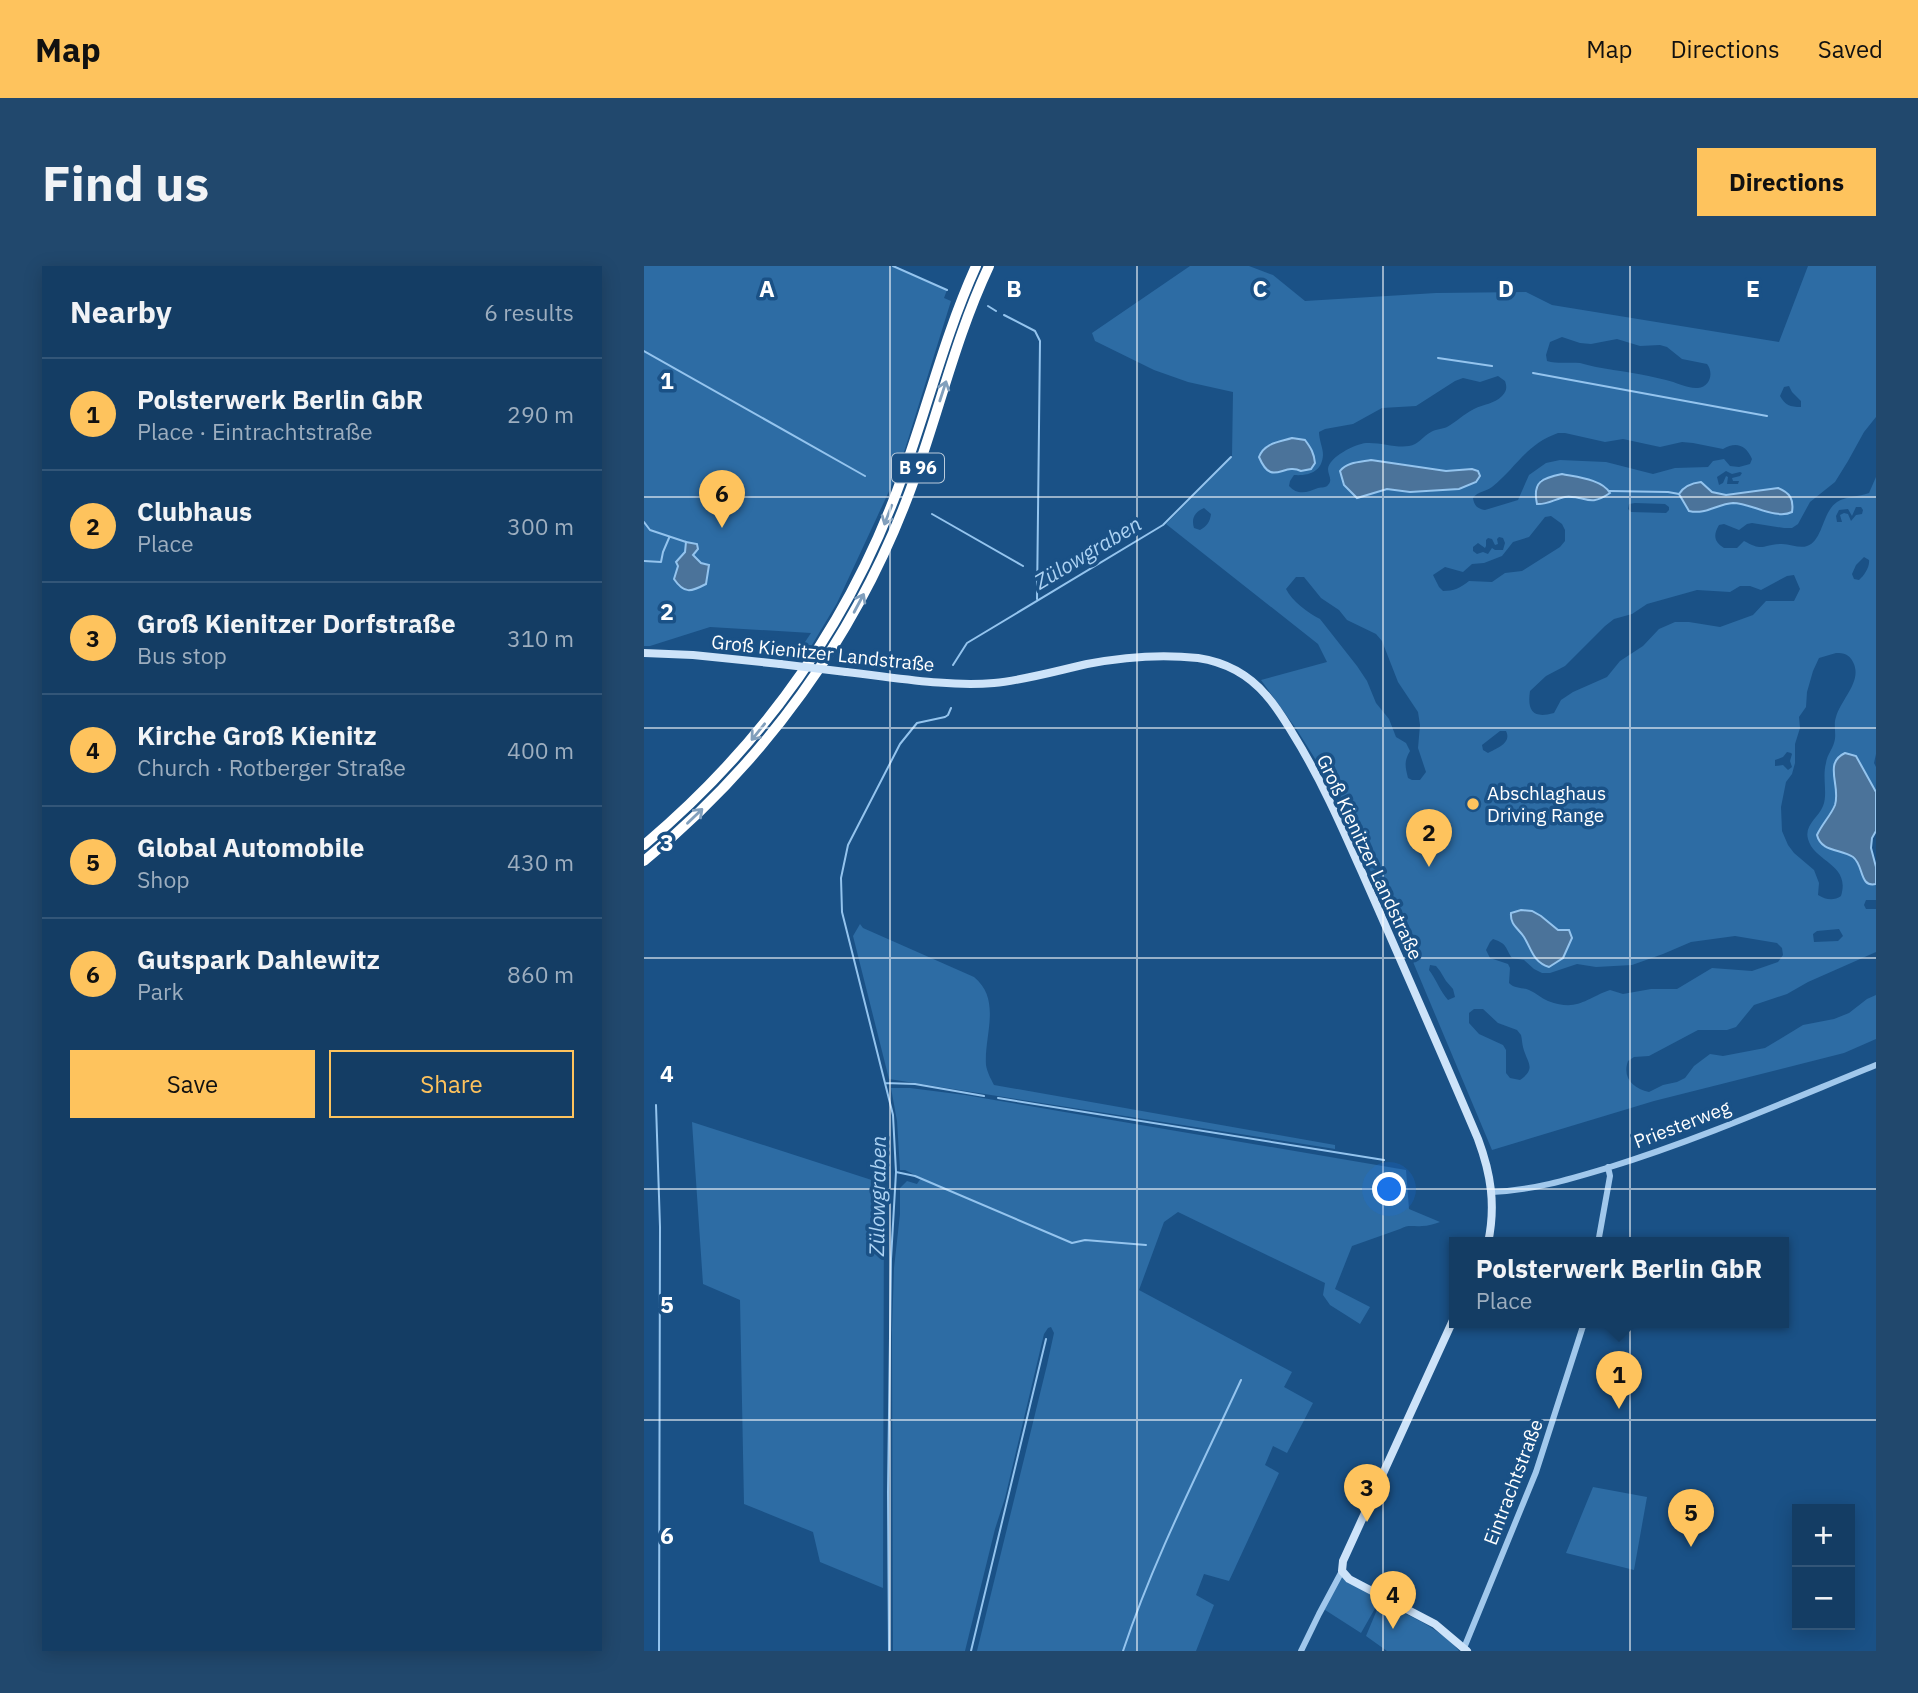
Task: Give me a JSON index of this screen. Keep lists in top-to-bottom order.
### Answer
{
  "streets": {
    "highway": ["B 96"],
    "main road": ["Groß Kienitzer Landstraße"],
    "street": ["Priesterweg", "Eintrachtstraße"]
  },
  "crossings": [
    ["Groß Kienitzer Landstraße", "Priesterweg"]
  ],
  "water": ["Zülowgraben"],
  "places": ["Abschlaghaus Driving Range"],
  "page": {
    "header": "Map",
    "nav": ["Map", "Directions", "Saved"],
    "buttons": [
      "Directions",
      ["Save", "Share"]
    ],
    "title": "Find us",
    "heading": ["Nearby", "6 results"],
    "list": [
      {
        "mark": "1",
        "name": "Polsterwerk Berlin GbR",
        "note": "Place · Eintrachtstraße",
        "value": "290 m"
      },
      {
        "mark": "2",
        "name": "Clubhaus",
        "note": "Place",
        "value": "300 m"
      },
      {
        "mark": "3",
        "name": "Groß Kienitzer Dorfstraße",
        "note": "Bus stop",
        "value": "310 m"
      },
      {
        "mark": "4",
        "name": "Kirche Groß Kienitz",
        "note": "Church · Rotberger Straße",
        "value": "400 m"
      },
      {
        "mark": "5",
        "name": "Global Automobile",
        "note": "Shop",
        "value": "430 m"
      },
      {
        "mark": "6",
        "name": "Gutspark Dahlewitz",
        "note": "Park",
        "value": "860 m"
      }
    ],
    "pins": [
      "6",
      "2",
      "1",
      "3",
      "5",
      "4"
    ],
    "popup": ["Polsterwerk Berlin GbR", "Place"],
    "map_buttons": ["+", "−"]
  },
  "grid": {
    "columns": [
      "A",
      "B",
      "C",
      "D",
      "E"
    ],
    "rows": [
      "1",
      "2",
      "3",
      "4",
      "5",
      "6"
    ]
  }
}
